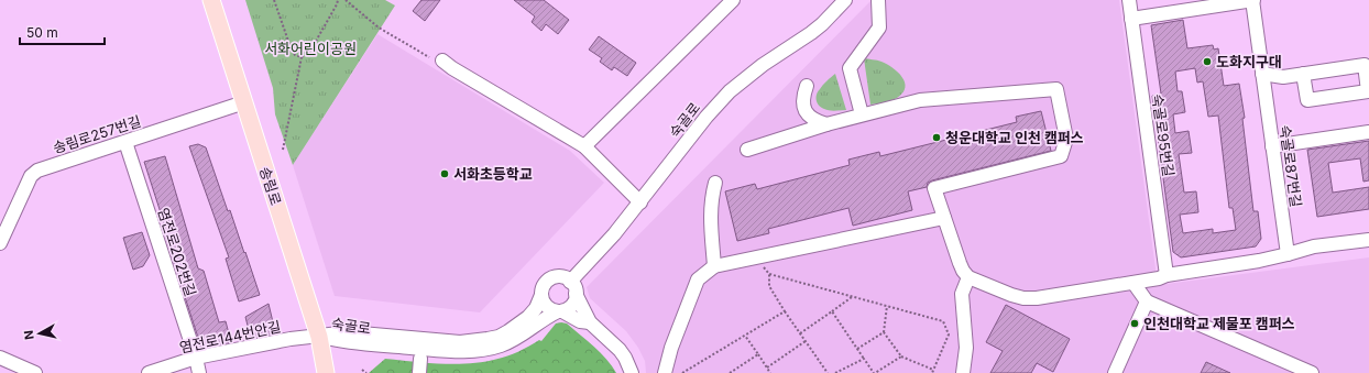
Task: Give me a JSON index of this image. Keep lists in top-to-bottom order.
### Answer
{
  "streets": {
    "main road": ["송림로"],
    "street": [
      "숙골로",
      "송림로257번길",
      "숙골로95번길",
      "숙골로87번길",
      "염전로202번길",
      "염전로144번안길"
    ]
  },
  "crossings": [
    ["숙골로", "송림로"],
    ["숙골로", "염전로144번안길"],
    ["송림로257번길", "송림로"],
    ["송림로257번길", "염전로202번길"],
    ["송림로", "염전로144번안길"],
    ["염전로202번길", "염전로144번안길"]
  ],
  "parks": ["서화어린이공원"],
  "places": [
    "도화지구대",
    "청운대학교 인천 캠퍼스",
    "서화초등학교",
    "인천대학교 제물포 캠퍼스"
  ],
  "scale_bar": "50 m",
  "north": "left"
}
